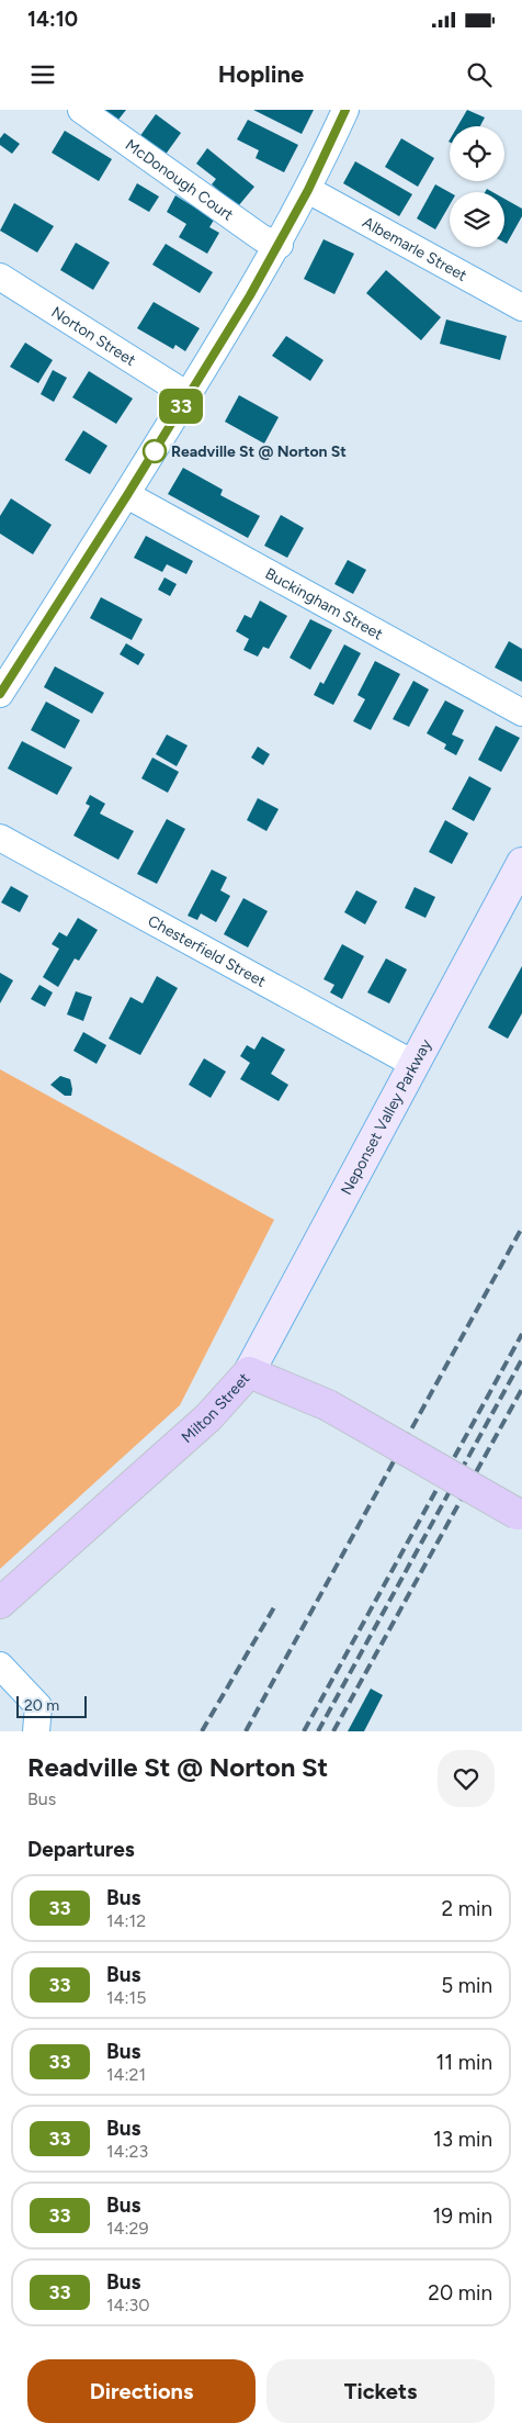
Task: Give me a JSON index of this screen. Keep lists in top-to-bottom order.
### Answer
{
  "streets": {
    "main road": ["Neponset Valley Parkway", "Milton Street"],
    "street": [
      "McDonough Court",
      "Albemarle Street",
      "Norton Street",
      "Buckingham Street",
      "Chesterfield Street"
    ]
  },
  "crossings": [
    ["Chesterfield Street", "Neponset Valley Parkway"],
    ["Neponset Valley Parkway", "Milton Street"]
  ],
  "places": ["Readville St @ Norton St"],
  "lines": ["bus line 33"],
  "scale_bar": "20 m",
  "page": {
    "status": "14:10",
    "header": "Hopline",
    "on_map": "33",
    "scale": "20 m",
    "heading": [
      ["Readville St @ Norton St", "Bus"],
      "Departures"
    ],
    "list": [
      {
        "mark": "33",
        "name": "Bus",
        "note": "14:12",
        "value": "2 min"
      },
      {
        "mark": "33",
        "name": "Bus",
        "note": "14:15",
        "value": "5 min"
      },
      {
        "mark": "33",
        "name": "Bus",
        "note": "14:21",
        "value": "11 min"
      },
      {
        "mark": "33",
        "name": "Bus",
        "note": "14:23",
        "value": "13 min"
      },
      {
        "mark": "33",
        "name": "Bus",
        "note": "14:29",
        "value": "19 min"
      },
      {
        "mark": "33",
        "name": "Bus",
        "note": "14:30",
        "value": "20 min"
      }
    ],
    "buttons": ["Directions", "Tickets"]
  }
}
